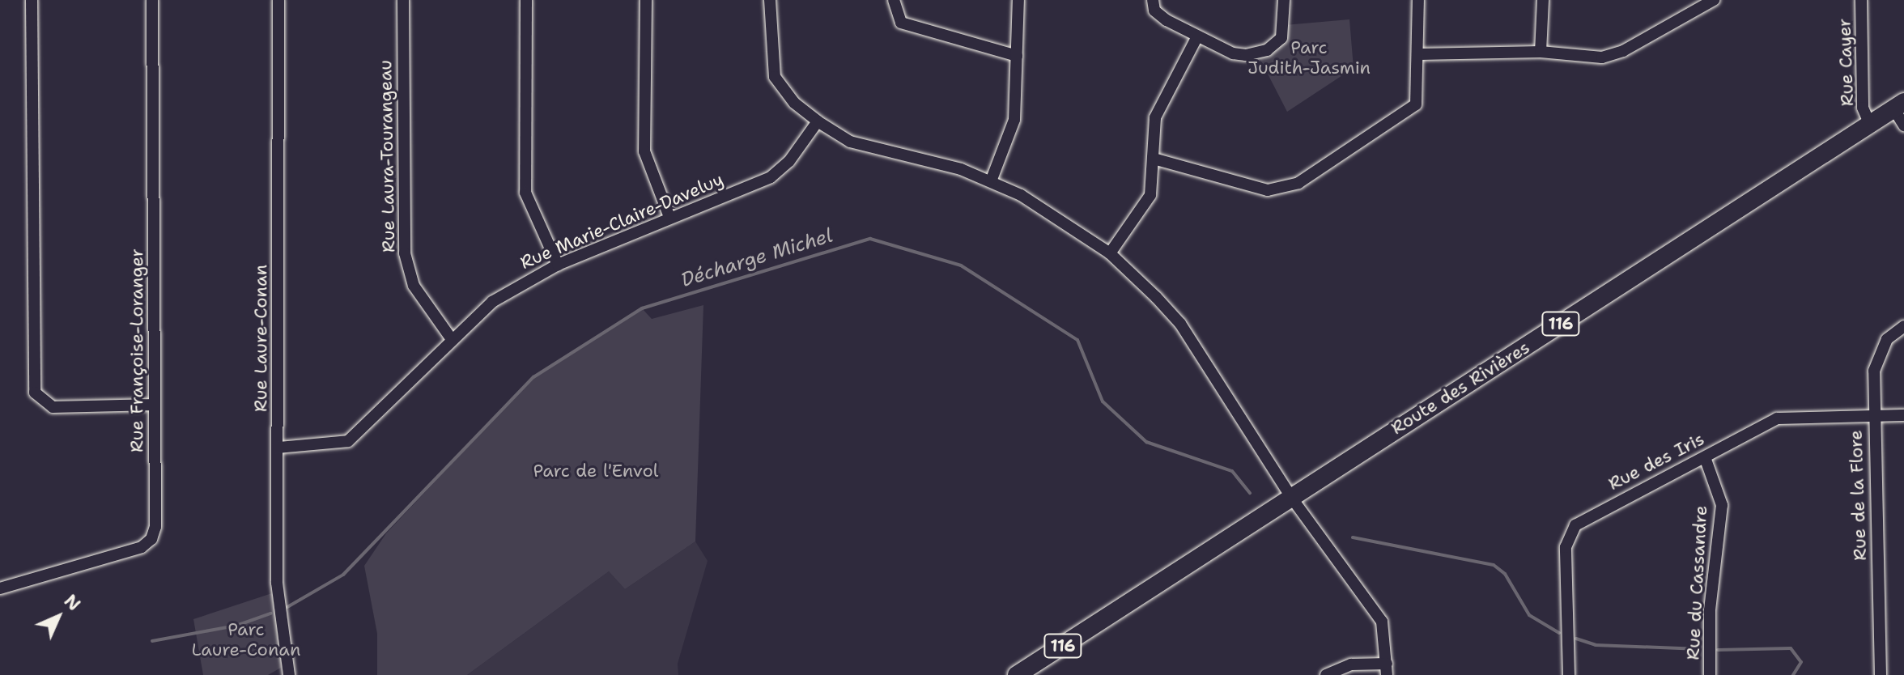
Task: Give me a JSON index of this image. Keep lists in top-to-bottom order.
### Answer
{
  "streets": {
    "main road": ["116", "Route des Rivières"],
    "street": [
      "Rue Cayer",
      "Rue Laura-Tourangeau",
      "Rue Marie-Claire-Daveluy",
      "Rue Laure-Conan",
      "Rue Françoise-Loranger",
      "Rue des Iris",
      "Rue de la Flore",
      "Rue du Cassandre"
    ]
  },
  "crossings": [
    ["Rue Cayer", "Route des Rivières"],
    ["Rue Laura-Tourangeau", "Rue Marie-Claire-Daveluy"],
    ["Rue Marie-Claire-Daveluy", "Rue Laure-Conan"],
    ["Rue des Iris", "Rue de la Flore"],
    ["Rue des Iris", "Rue du Cassandre"]
  ],
  "water": ["Décharge Michel"],
  "parks": ["Parc Judith-Jasmin", "Parc de l'Envol", "Parc Laure-Conan"],
  "north": "top right"
}
